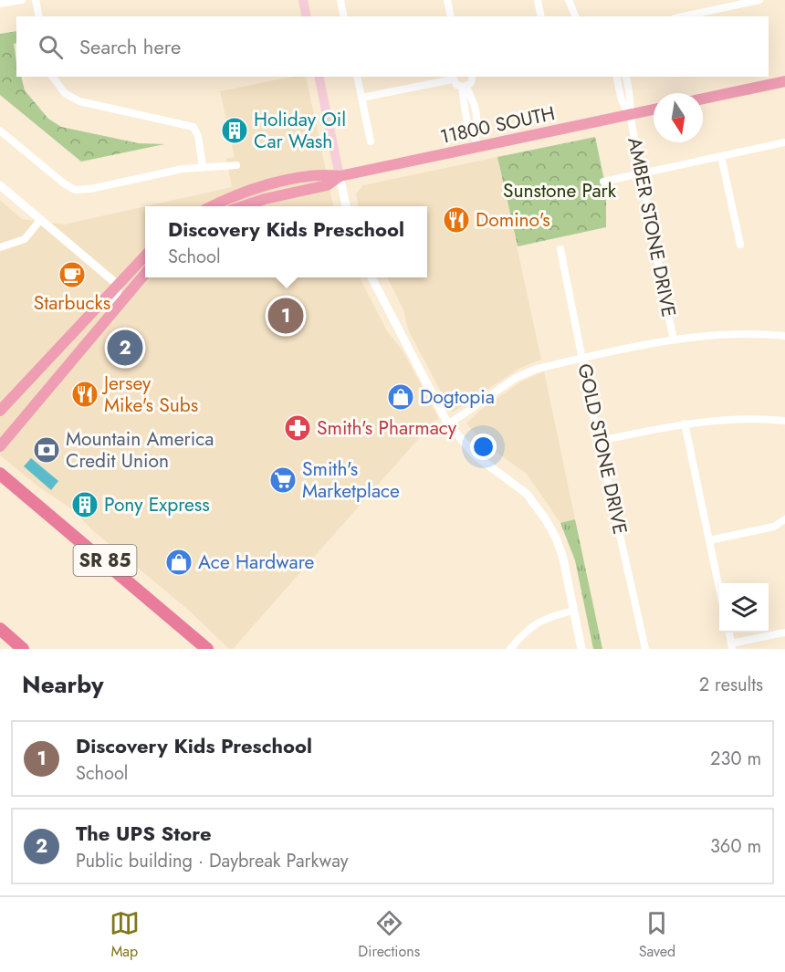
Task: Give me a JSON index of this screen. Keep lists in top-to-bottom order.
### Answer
{
  "streets": {
    "highway": ["SR 85"],
    "main road": ["11800 SOUTH"],
    "street": ["AMBER STONE DRIVE", "GOLD STONE DRIVE"]
  },
  "crossings": [
    ["11800 SOUTH", "AMBER STONE DRIVE"]
  ],
  "parks": ["Sunstone Park"],
  "places": {
    "building": ["Holiday Oil Car Wash", "Pony Express"],
    "restaurant": ["Domino's", "Jersey Mike's Subs"],
    "cafe": ["Starbucks"],
    "shop": ["Dogtopia", "Ace Hardware"],
    "pharmacy": ["Smith's Pharmacy"],
    "bank": ["Mountain America Credit Union"],
    "supermarket": ["Smith's Marketplace"]
  },
  "north": "bottom",
  "page": {
    "search": "Search here",
    "popup": ["Discovery Kids Preschool", "School"],
    "pins": ["1", "2"],
    "heading": ["Nearby", "2 results"],
    "list": [
      {
        "mark": "1",
        "name": "Discovery Kids Preschool",
        "note": "School",
        "value": "230 m"
      },
      {
        "mark": "2",
        "name": "The UPS Store",
        "note": "Public building · Daybreak Parkway",
        "value": "360 m"
      }
    ],
    "nav": ["Map", "Directions", "Saved"]
  }
}
